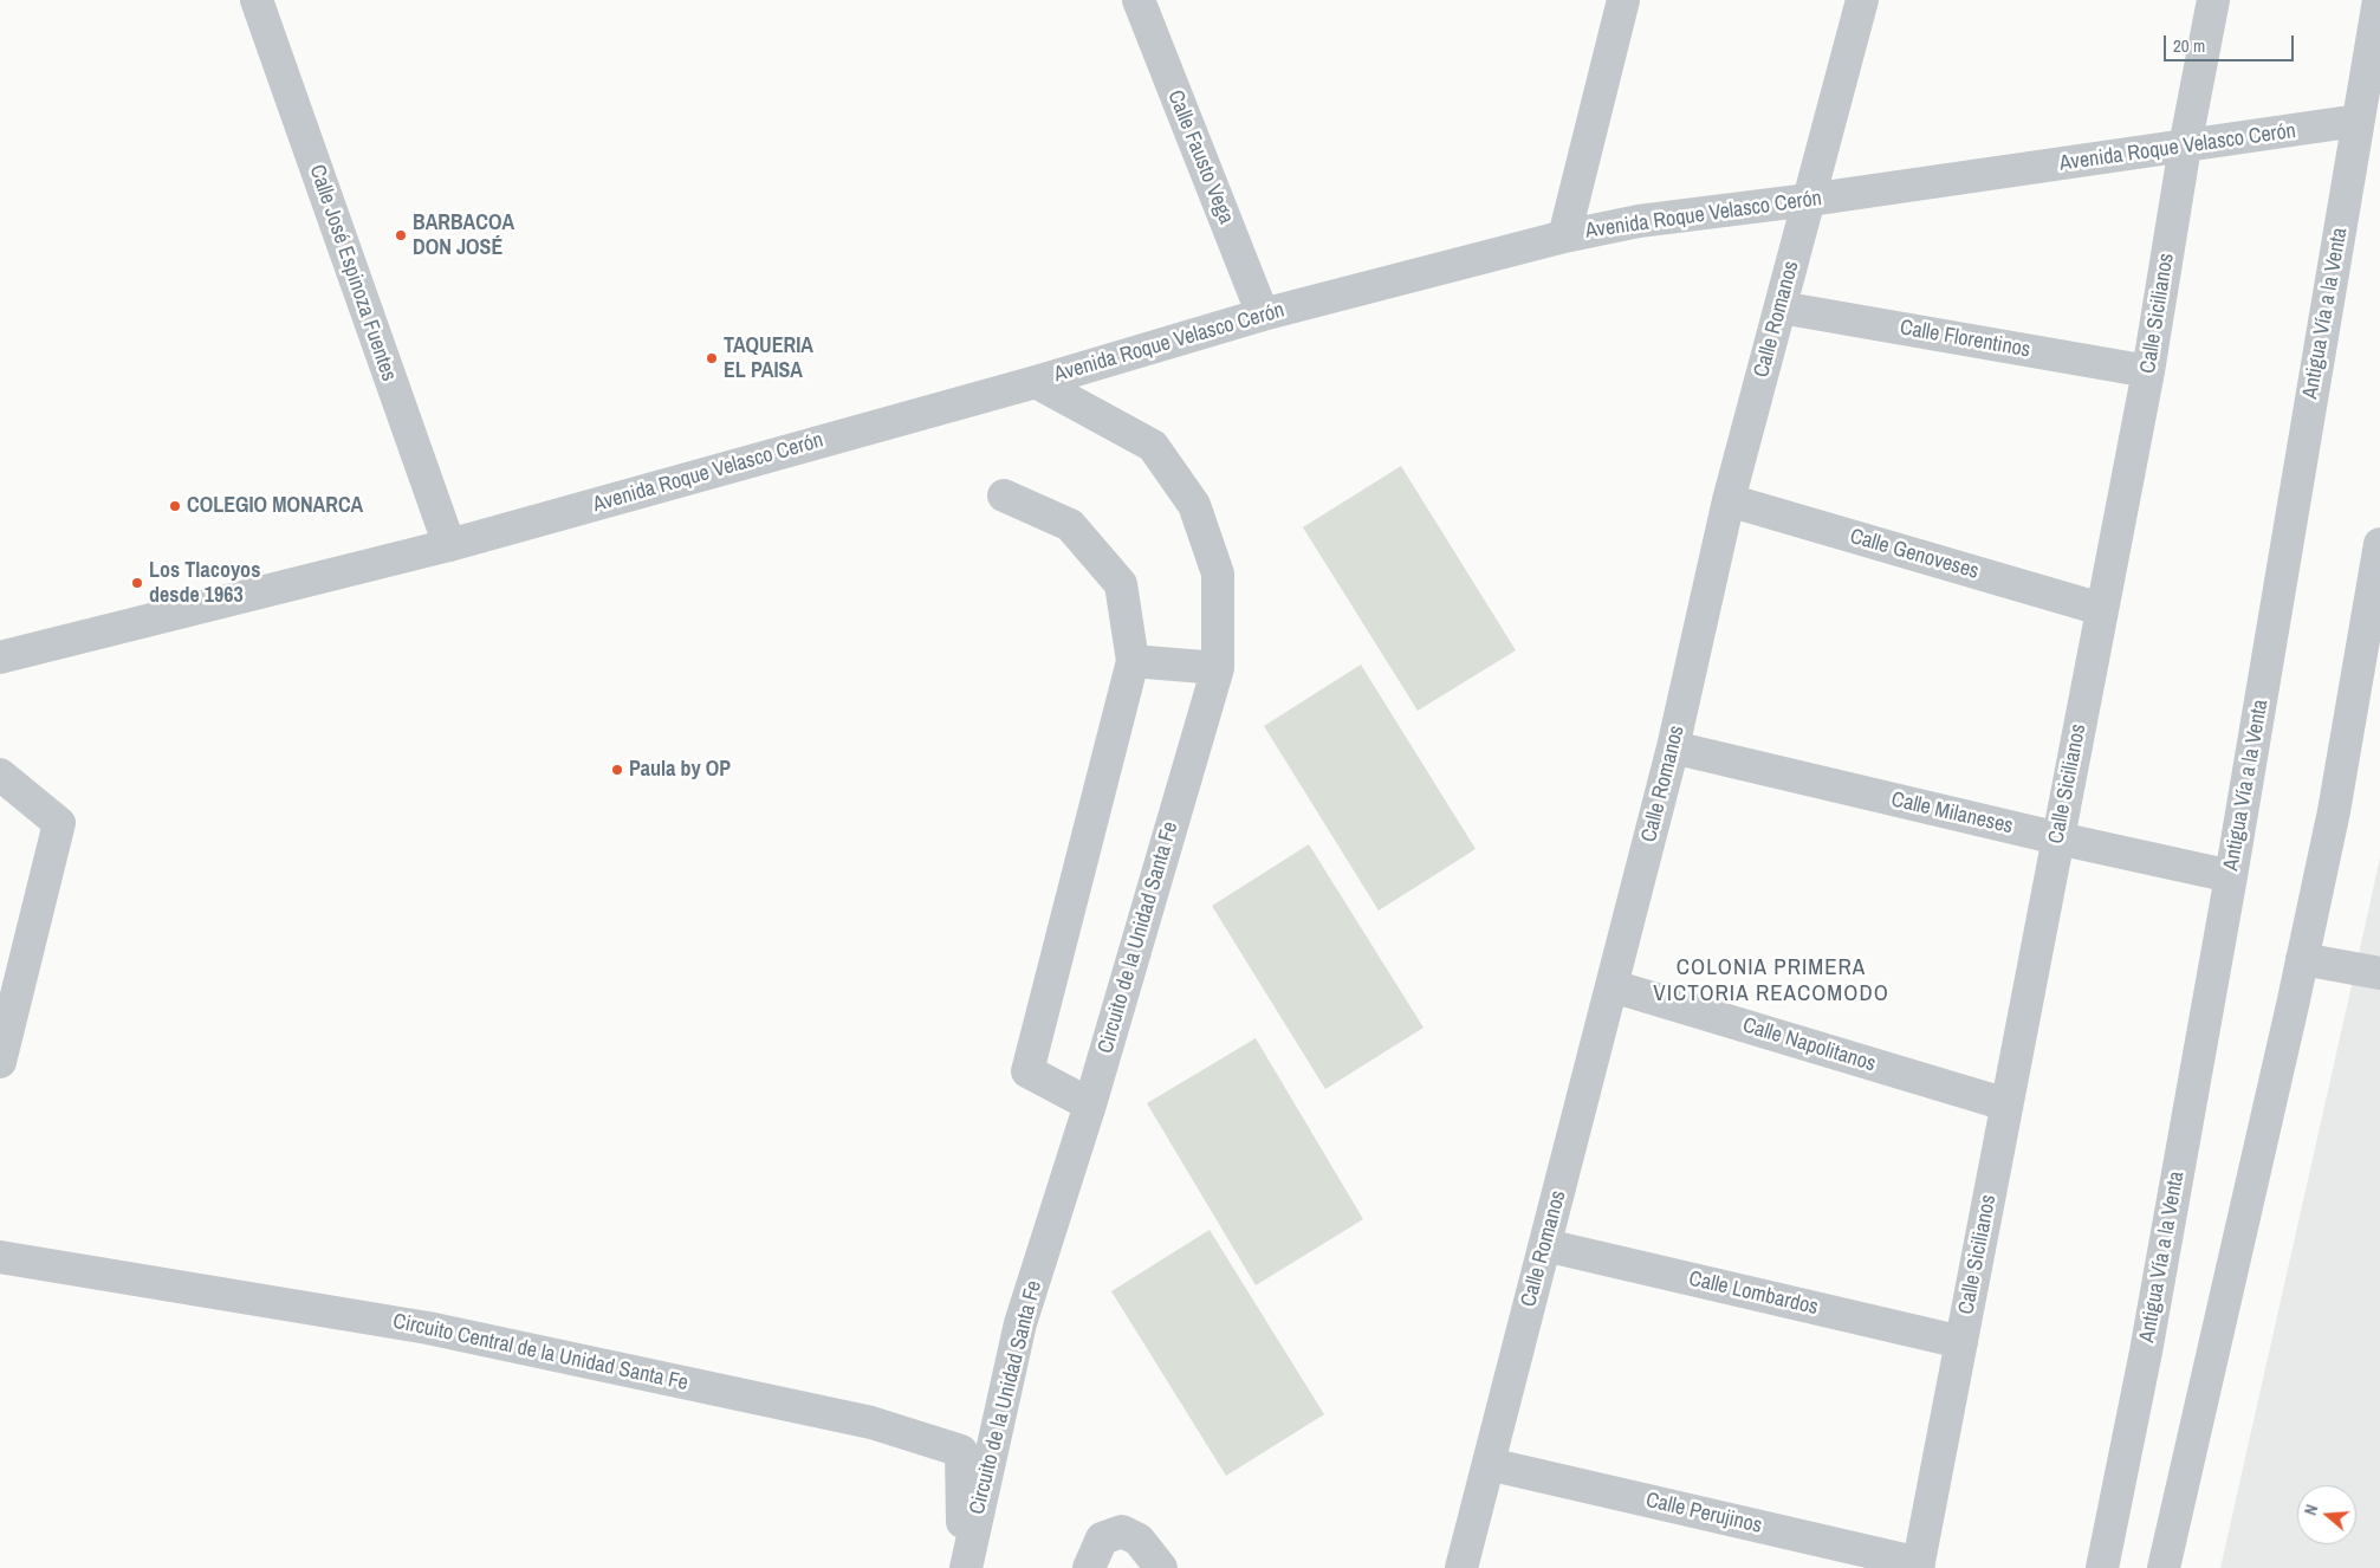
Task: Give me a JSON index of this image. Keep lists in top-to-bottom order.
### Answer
{
  "streets": {
    "street": [
      "Avenida Roque Velasco Cerón",
      "Calle Fausto Vega",
      "Calle José Espinoza Fuentes",
      "Calle Sicilianos",
      "Antigua Vía a la Venta",
      "Calle Romanos",
      "Calle Florentinos",
      "Calle Genoveses",
      "Calle Milaneses",
      "Circuito de la Unidad Santa Fe",
      "Calle Napolitanos",
      "Calle Lombardos",
      "Circuito Central de la Unidad Santa Fe",
      "Calle Perujinos"
    ]
  },
  "crossings": [
    ["Avenida Roque Velasco Cerón", "Calle Fausto Vega"],
    ["Avenida Roque Velasco Cerón", "Calle José Espinoza Fuentes"],
    ["Avenida Roque Velasco Cerón", "Calle Sicilianos"],
    ["Avenida Roque Velasco Cerón", "Antigua Vía a la Venta"],
    ["Avenida Roque Velasco Cerón", "Calle Romanos"],
    ["Avenida Roque Velasco Cerón", "Circuito de la Unidad Santa Fe"],
    ["Calle Sicilianos", "Calle Florentinos"],
    ["Calle Sicilianos", "Calle Genoveses"],
    ["Calle Sicilianos", "Calle Milaneses"],
    ["Calle Sicilianos", "Calle Napolitanos"],
    ["Calle Sicilianos", "Calle Lombardos"],
    ["Calle Sicilianos", "Calle Perujinos"],
    ["Antigua Vía a la Venta", "Calle Milaneses"],
    ["Calle Romanos", "Calle Florentinos"],
    ["Calle Romanos", "Calle Genoveses"],
    ["Calle Romanos", "Calle Milaneses"],
    ["Calle Romanos", "Calle Napolitanos"],
    ["Calle Romanos", "Calle Lombardos"],
    ["Calle Romanos", "Calle Perujinos"],
    ["Circuito de la Unidad Santa Fe", "Circuito Central de la Unidad Santa Fe"]
  ],
  "districts": ["COLONIA PRIMERA VICTORIA REACOMODO"],
  "places": [
    "BARBACOA DON JOSÉ",
    "TAQUERIA EL PAISA",
    "COLEGIO MONARCA",
    "Los Tlacoyos desde 1963",
    "Paula by OP"
  ],
  "scale_bar": "20 m",
  "north": "left"
}
